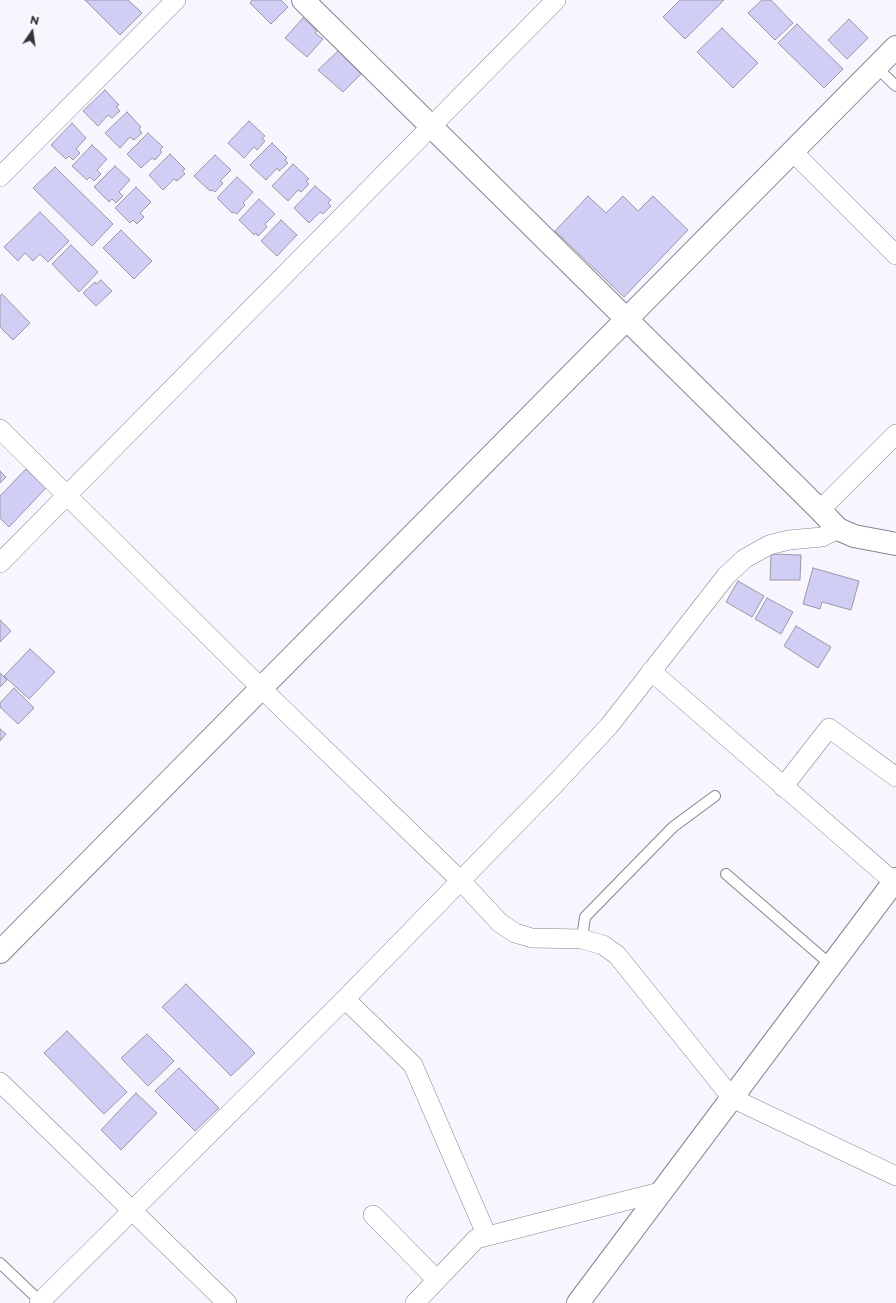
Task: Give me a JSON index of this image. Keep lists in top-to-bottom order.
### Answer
{
  "north": "top"
}
